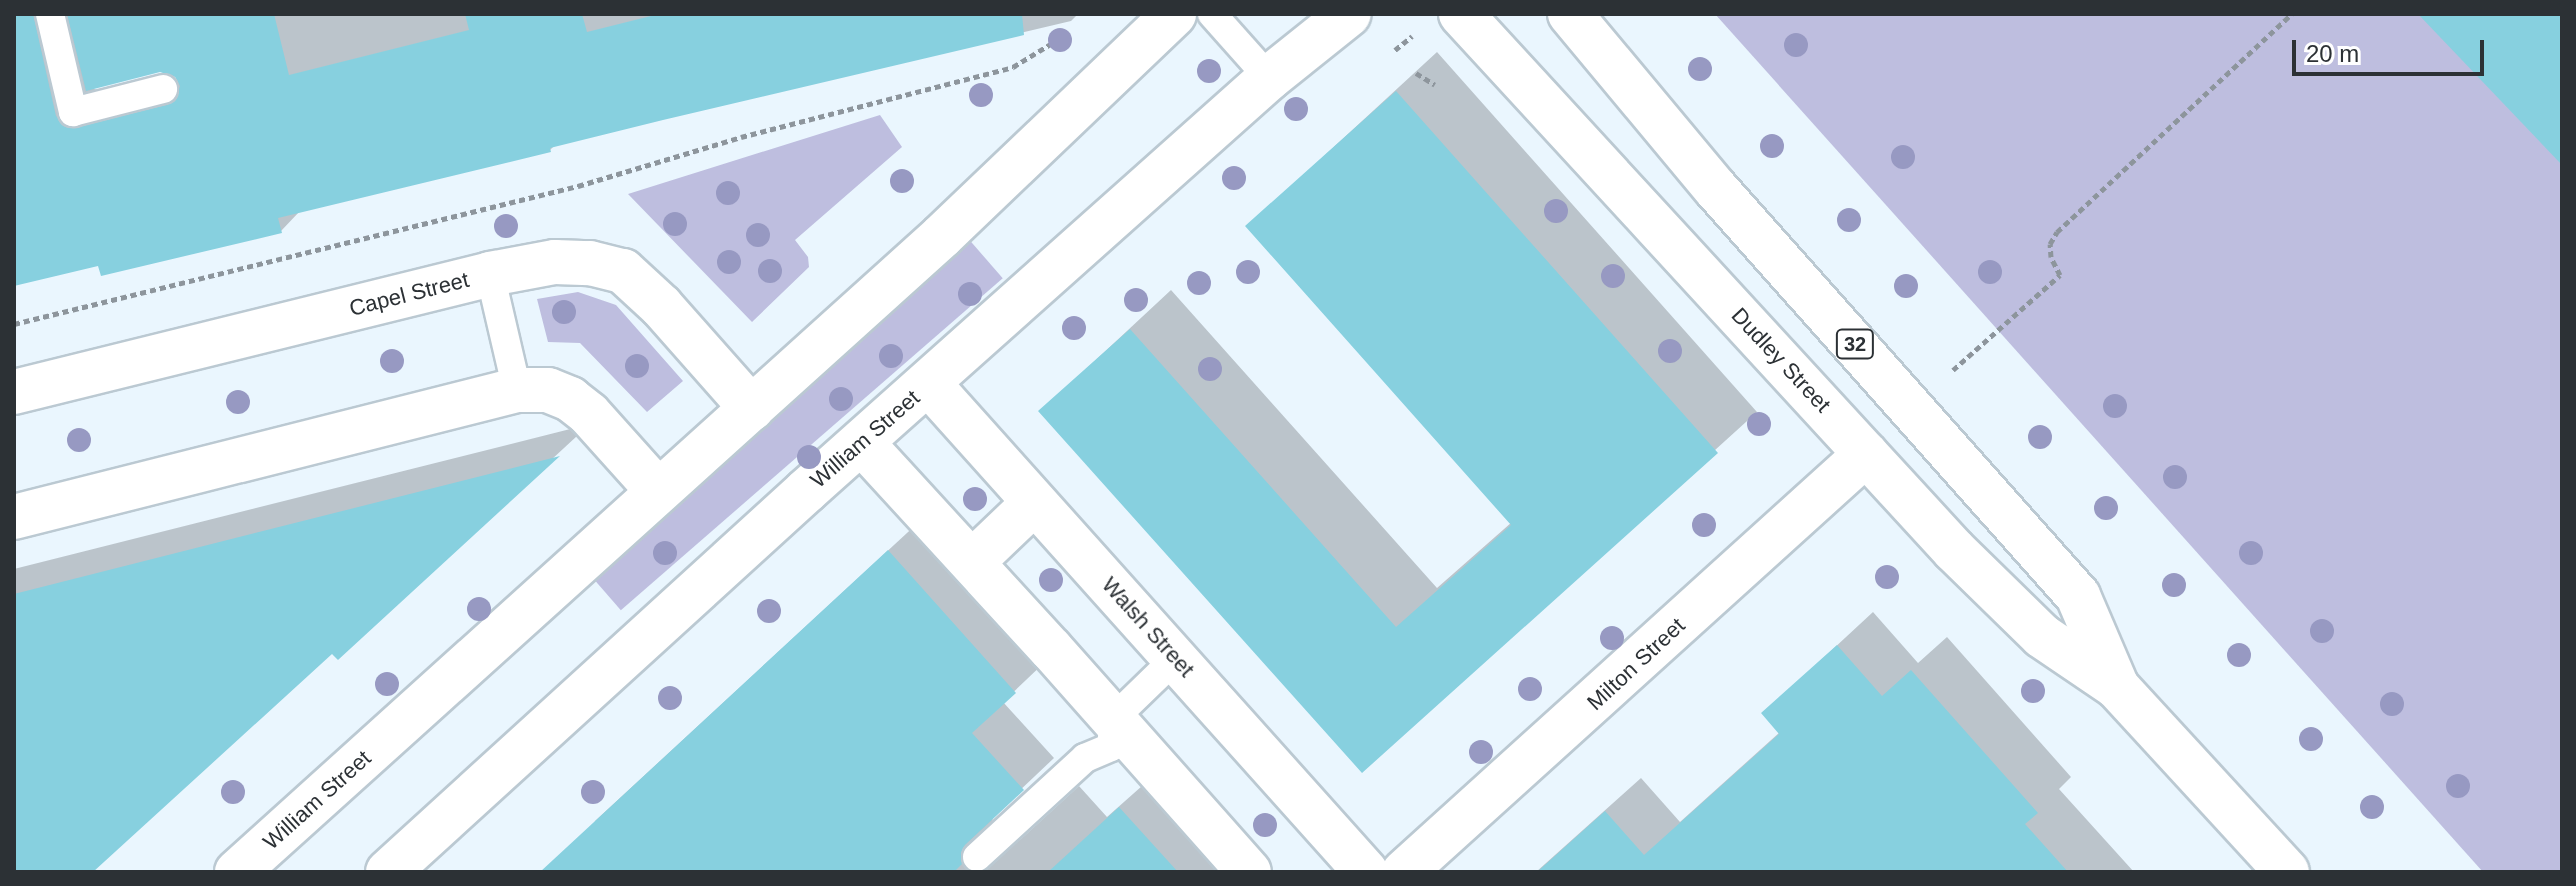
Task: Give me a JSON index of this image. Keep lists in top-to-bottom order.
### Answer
{
  "streets": {
    "street": [
      "Capel Street",
      "32",
      "Dudley Street",
      "William Street",
      "Walsh Street",
      "Milton Street"
    ]
  },
  "crossings": [
    ["Capel Street", "William Street"],
    ["Dudley Street", "Milton Street"],
    ["William Street", "Walsh Street"]
  ],
  "scale_bar": "20 m"
}
